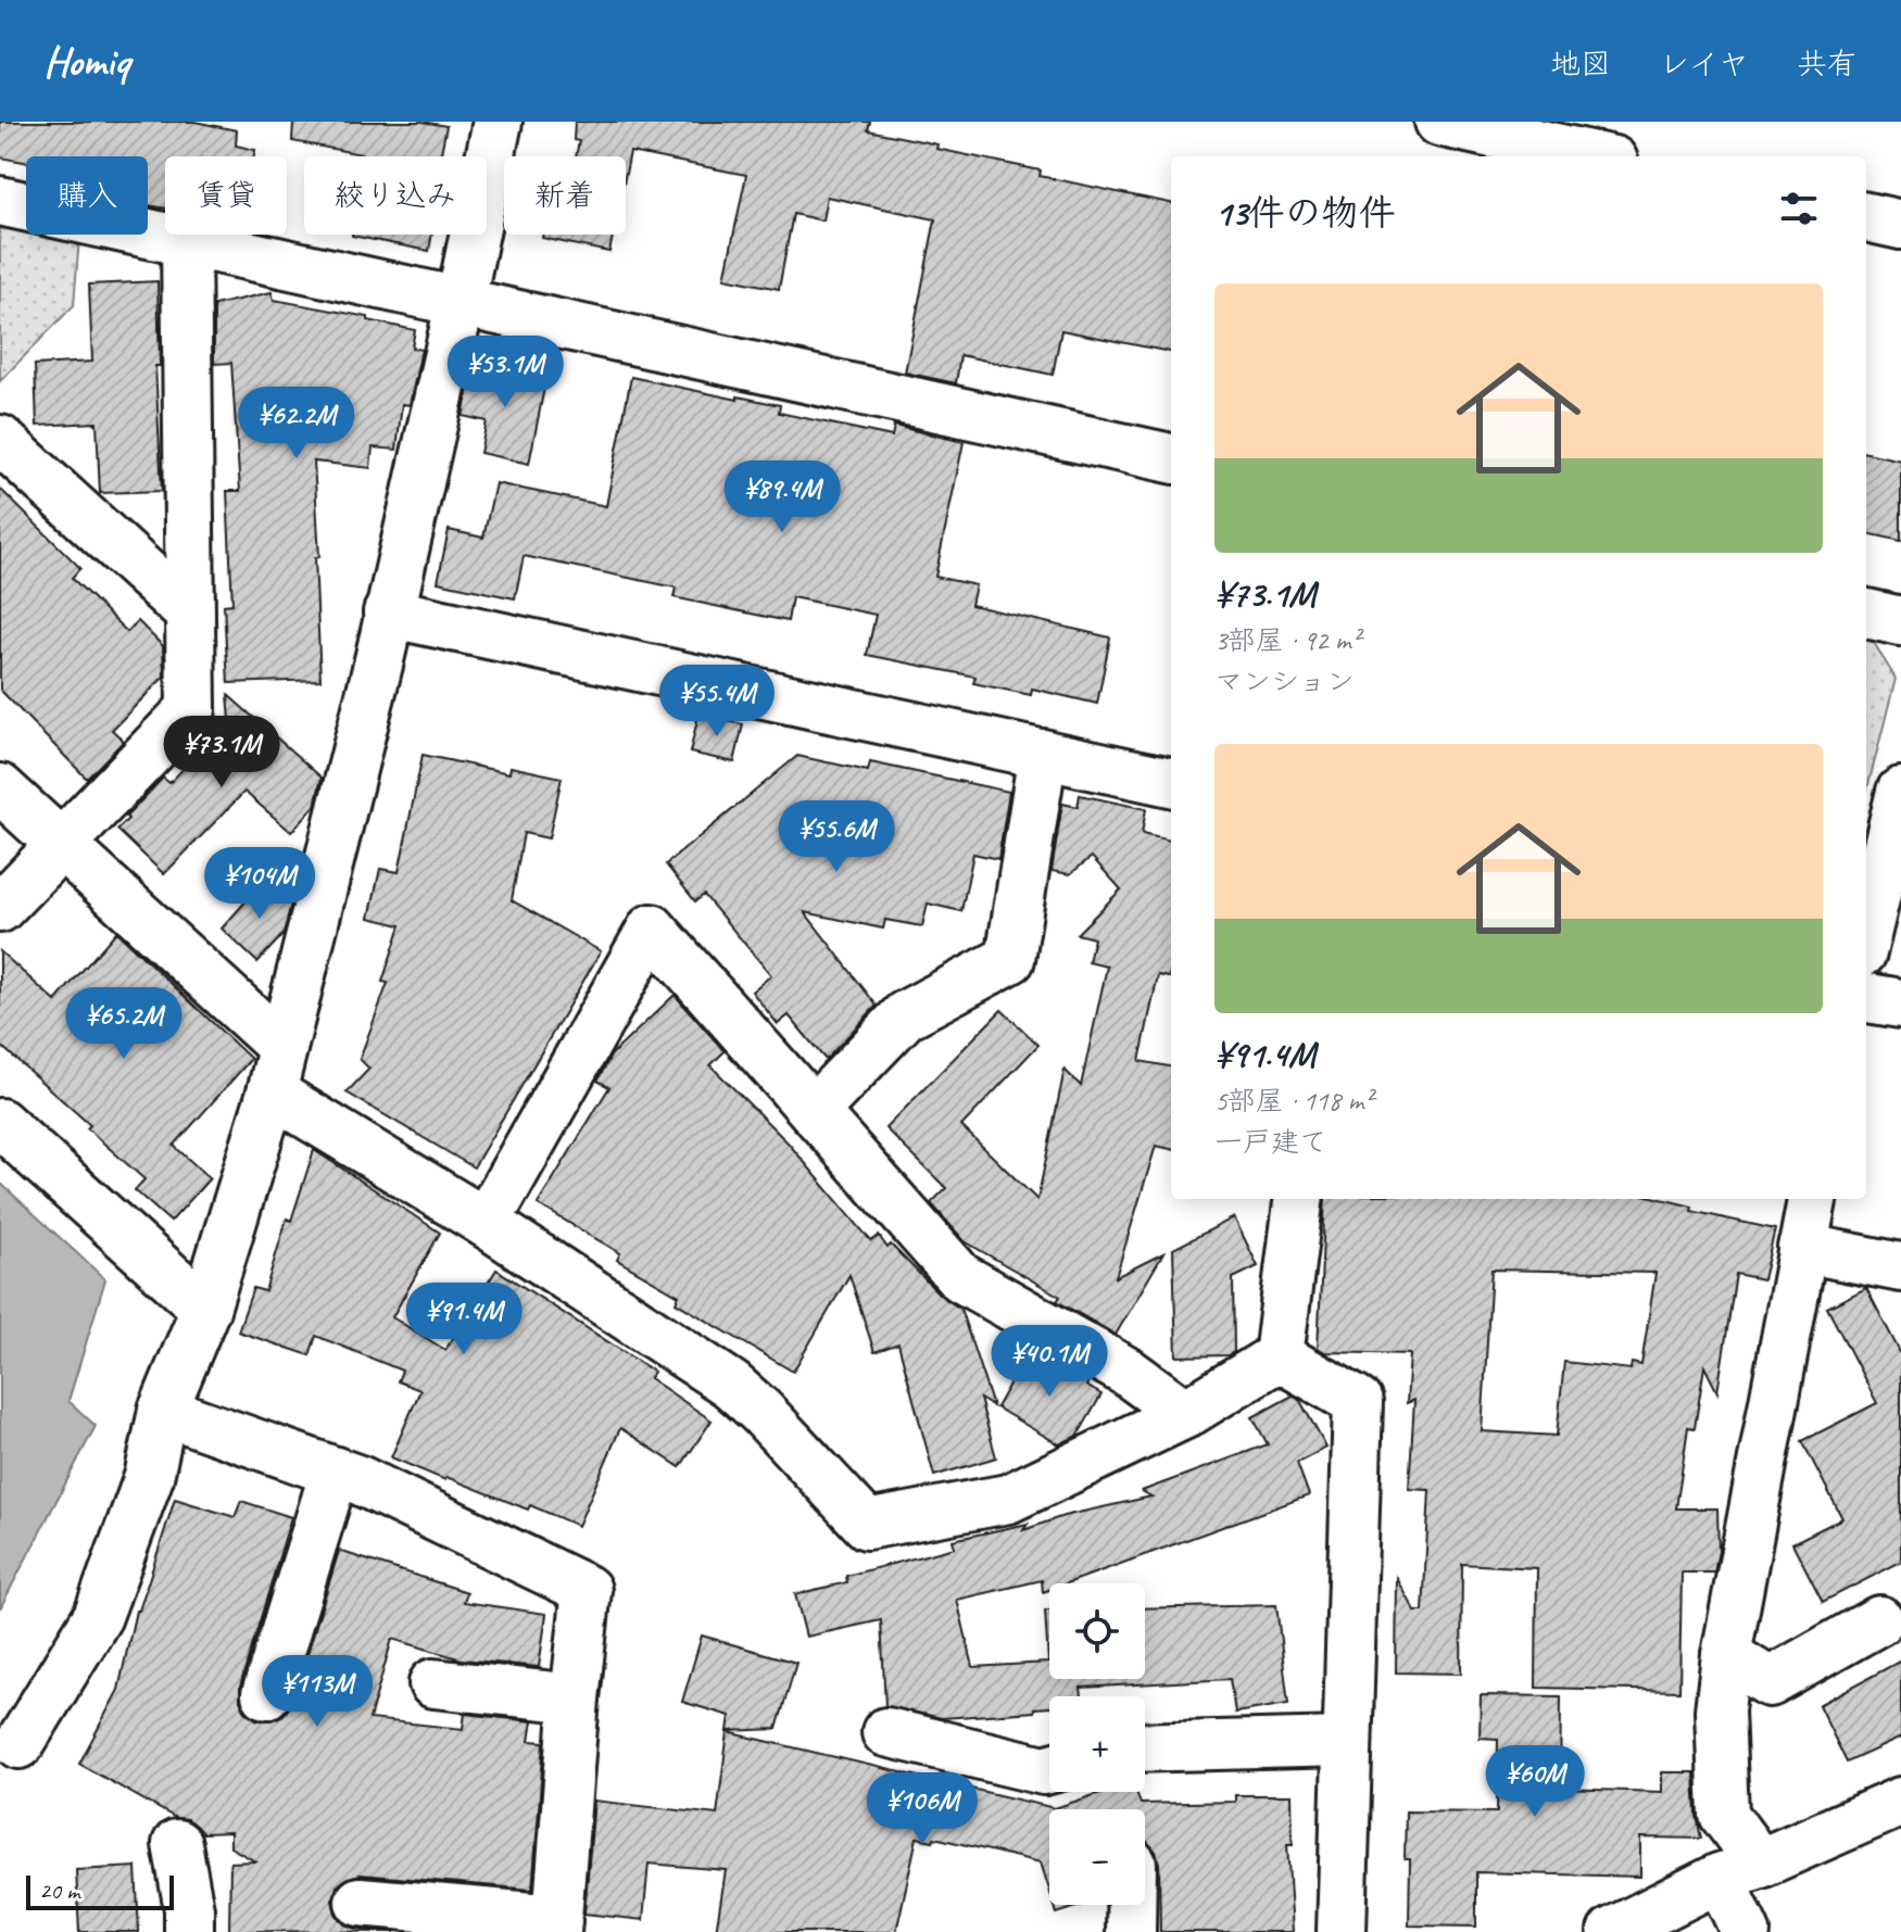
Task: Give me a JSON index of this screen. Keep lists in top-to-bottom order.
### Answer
{
  "scale_bar": "20 m",
  "page": {
    "header": "Homiq",
    "nav": ["地図", "レイヤ", "共有"],
    "chip": [
      "購入",
      "賃貸",
      "絞り込み",
      "新着"
    ],
    "heading": "13件の物件",
    "list": [
      {
        "name": "¥73.1M",
        "note": "3部屋 · 92 m² · マンション"
      },
      {
        "name": "¥91.4M",
        "note": "5部屋 · 118 m² · 一戸建て"
      }
    ],
    "price": [
      "¥53.1M",
      "¥62.2M",
      "¥89.4M",
      "¥55.4M",
      "¥73.1M",
      "¥55.6M",
      "¥104M",
      "¥65.2M",
      "¥91.4M",
      "¥40.1M",
      "¥113M",
      "¥60M",
      "¥106M"
    ],
    "map_buttons": ["+", "−"],
    "scale": "20 m"
  }
}
